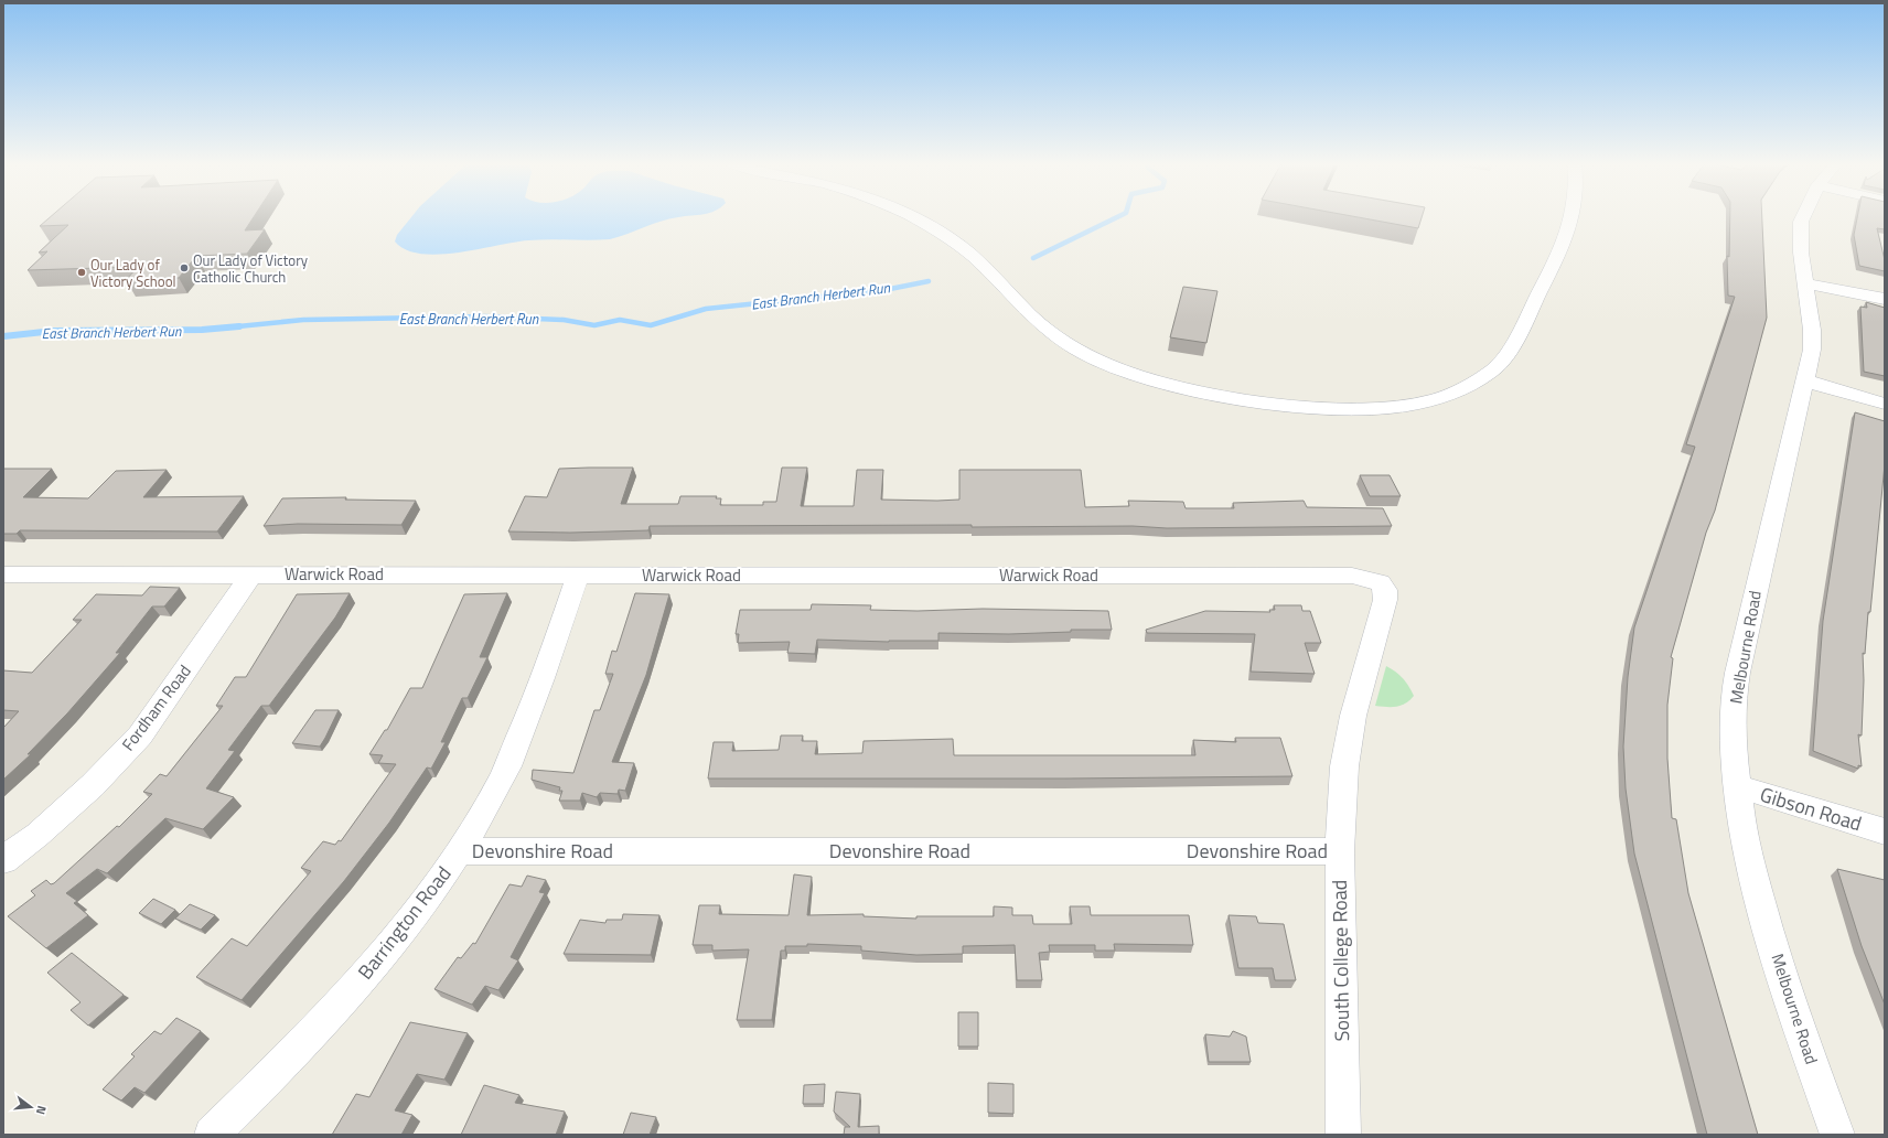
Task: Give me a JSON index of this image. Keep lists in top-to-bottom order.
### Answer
{
  "streets": {
    "street": [
      "Warwick Road",
      "Melbourne Road",
      "Fordham Road",
      "Gibson Road",
      "Devonshire Road",
      "Barrington Road",
      "South College Road"
    ]
  },
  "crossings": [
    ["Warwick Road", "Fordham Road"],
    ["Warwick Road", "Barrington Road"],
    ["Warwick Road", "South College Road"],
    ["Melbourne Road", "Gibson Road"],
    ["Devonshire Road", "Barrington Road"],
    ["Devonshire Road", "South College Road"]
  ],
  "water": ["East Branch Herbert Run"],
  "places": ["Our Lady of Victory Catholic Church", "Our Lady of Victory School"],
  "north": "right"
}
